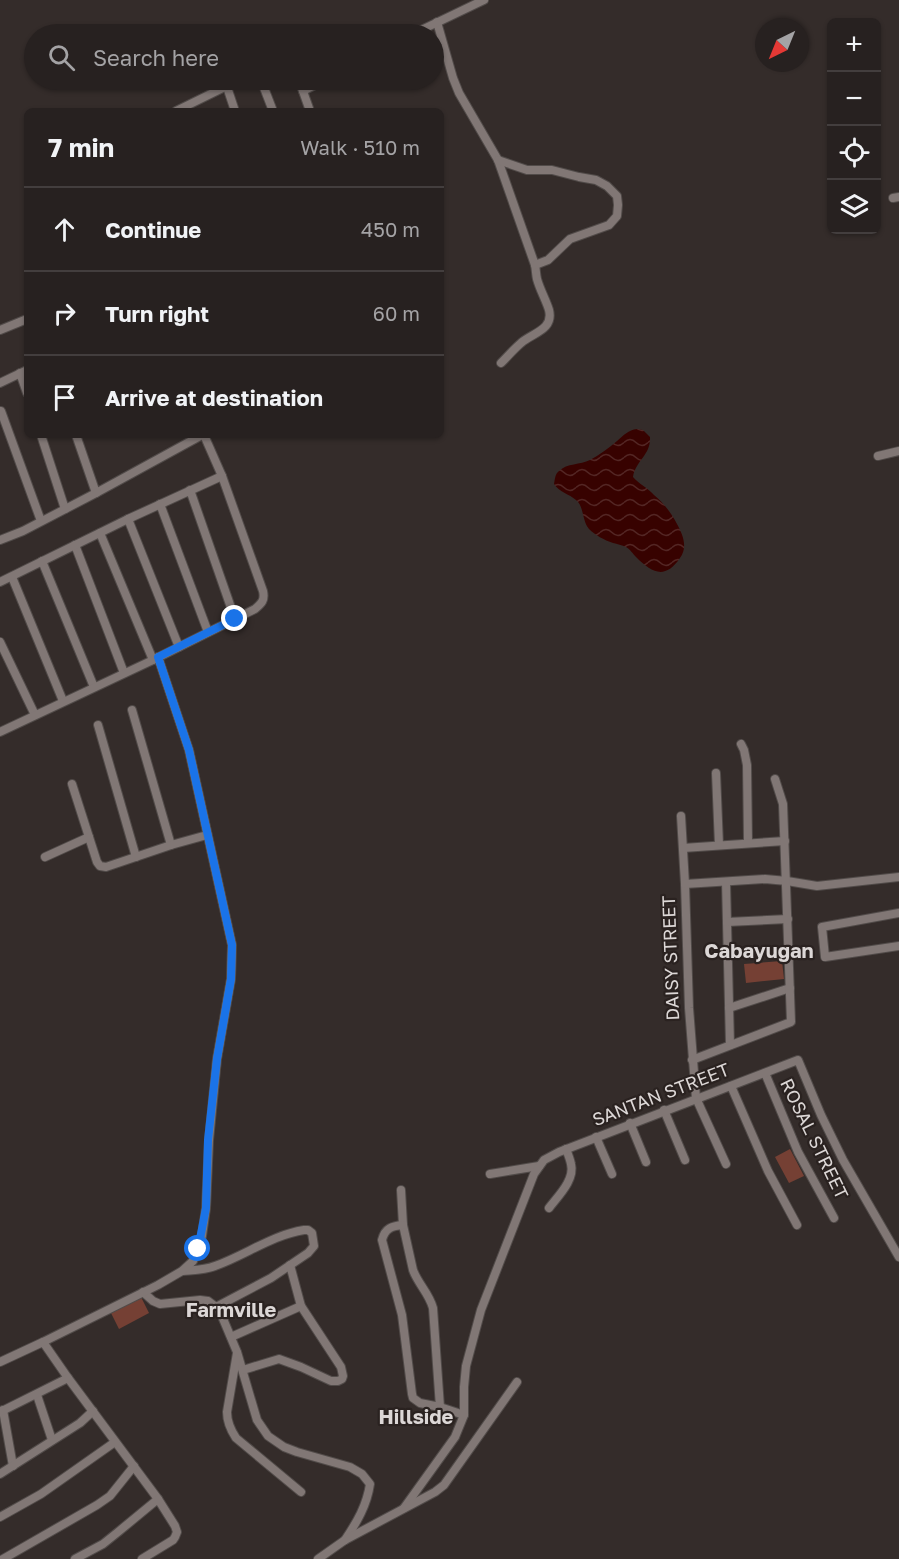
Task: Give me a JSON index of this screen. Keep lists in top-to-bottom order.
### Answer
{
  "streets": {
    "street": ["DAISY STREET", "SANTAN STREET", "ROSAL STREET"]
  },
  "crossings": [
    ["DAISY STREET", "SANTAN STREET"],
    ["SANTAN STREET", "ROSAL STREET"]
  ],
  "districts": ["Cabayugan", "Farmville", "Hillside"],
  "north": "bottom left",
  "page": {
    "map_buttons": ["+", "−"],
    "search": "Search here",
    "heading": ["7 min", "Walk · 510 m"],
    "list": [
      ["Continue", "450 m"],
      ["Turn right", "60 m"],
      "Arrive at destination"
    ]
  }
}
